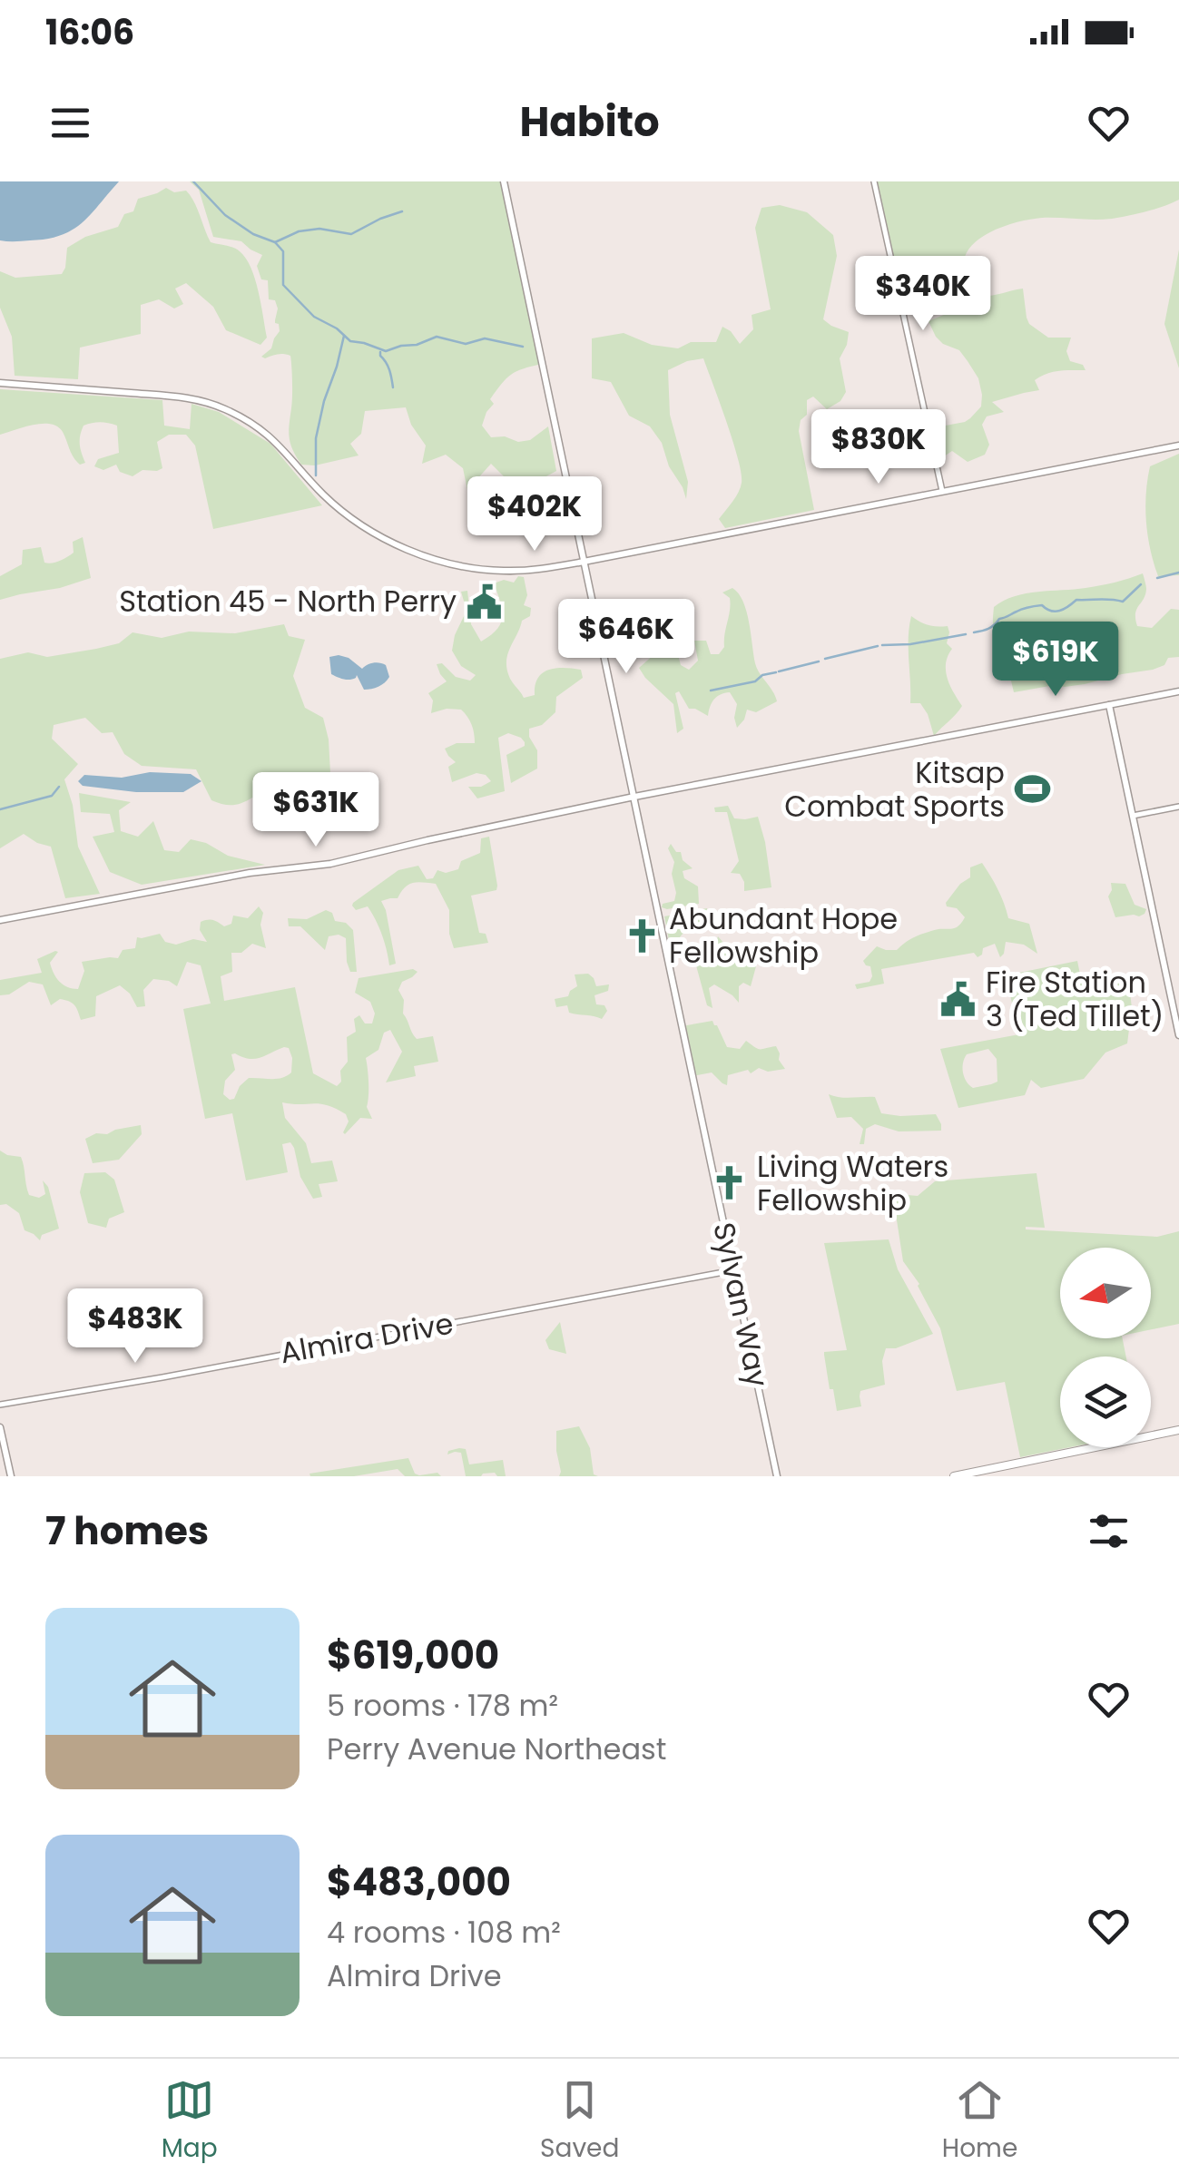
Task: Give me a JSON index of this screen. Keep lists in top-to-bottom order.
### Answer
{
  "streets": {
    "main road": ["Sylvan Way"],
    "street": ["Almira Drive"]
  },
  "crossings": [
    ["Sylvan Way", "Almira Drive"]
  ],
  "places": {
    "public building": ["Station 45 - North Perry", "Fire Station 3 (Ted Tillet)"],
    "sports": ["Kitsap Combat Sports"],
    "church": ["Abundant Hope Fellowship", "Living Waters Fellowship"]
  },
  "north": "left",
  "page": {
    "status": "16:06",
    "header": "Habito",
    "price": [
      "$340K",
      "$830K",
      "$402K",
      "$646K",
      "$619K",
      "$631K",
      "$483K"
    ],
    "heading": "7 homes",
    "list": [
      {
        "name": "$619,000",
        "note": "5 rooms · 178 m² · Perry Avenue Northeast"
      },
      {
        "name": "$483,000",
        "note": "4 rooms · 108 m² · Almira Drive"
      }
    ],
    "tabs": ["Map", "Saved", "Home"]
  }
}
